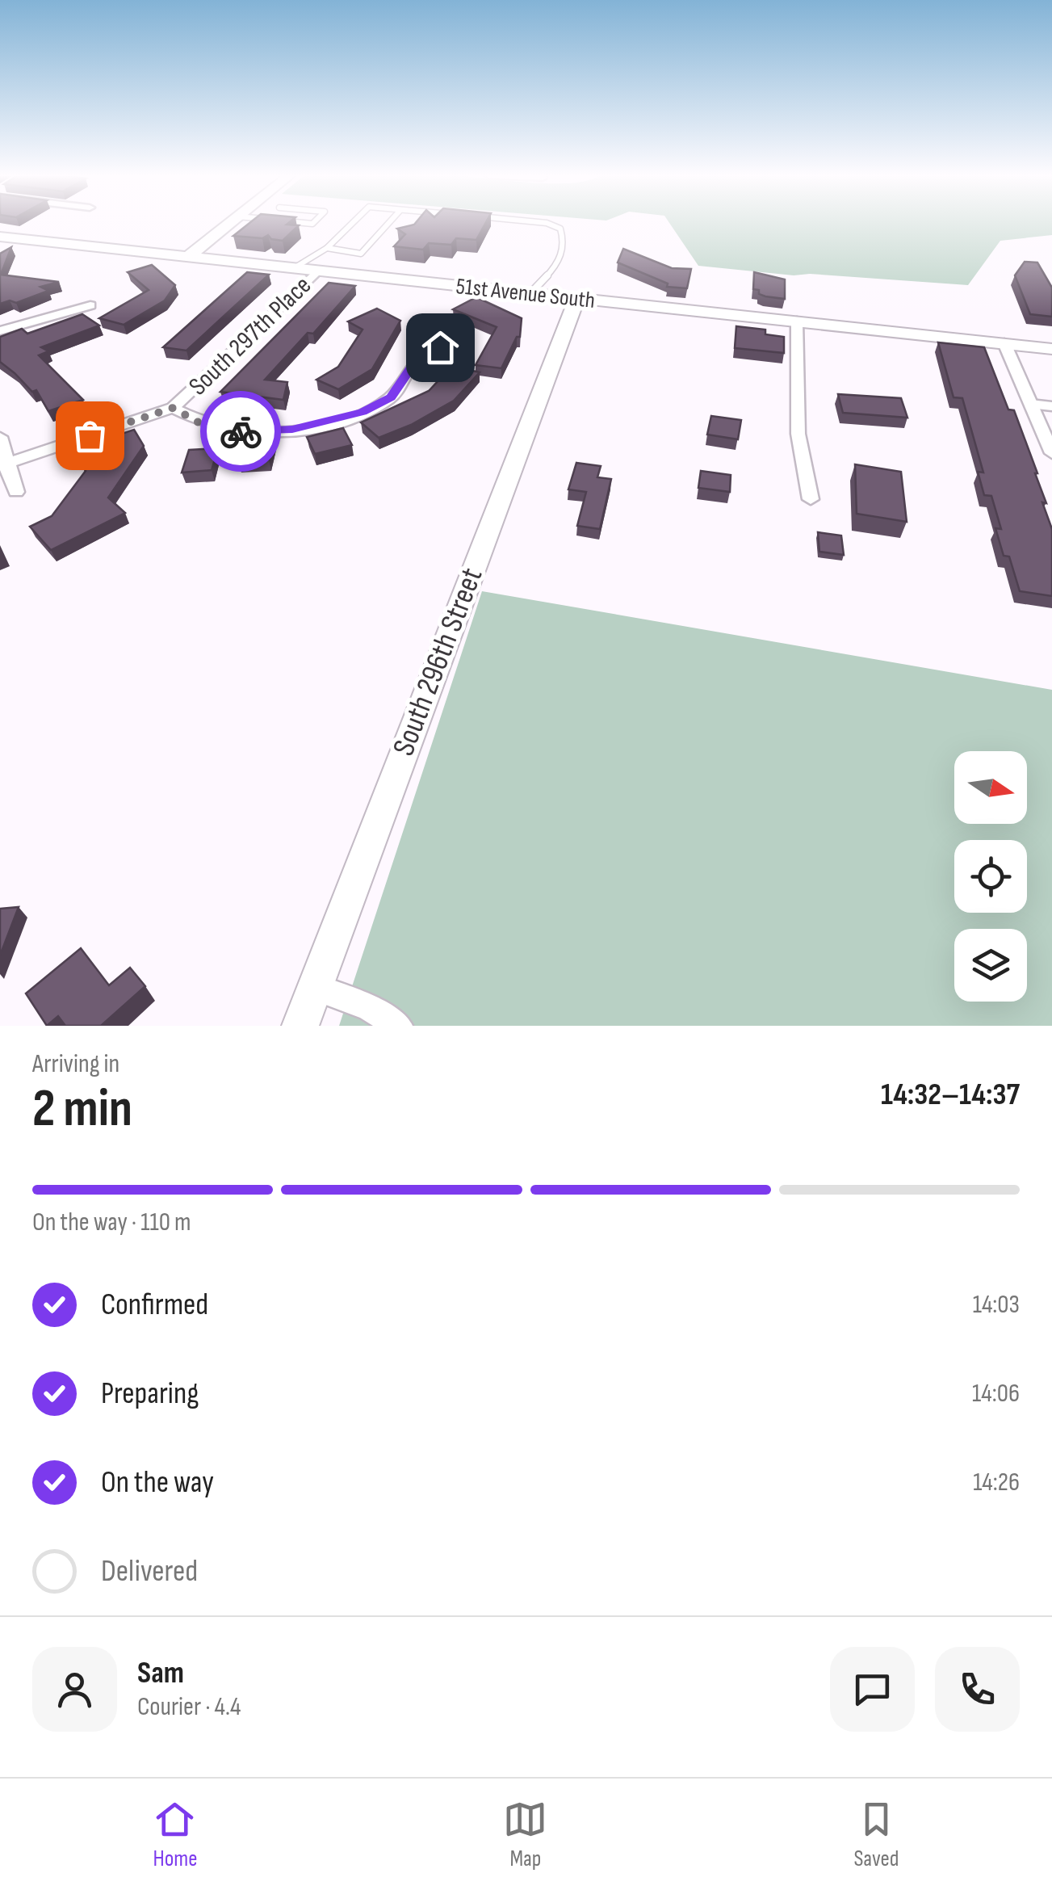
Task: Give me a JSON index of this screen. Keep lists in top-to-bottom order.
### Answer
{
  "streets": {
    "main road": ["51st Avenue South", "South 296th Street"],
    "street": ["South 297th Place"]
  },
  "crossings": [
    ["51st Avenue South", "South 297th Place"],
    ["51st Avenue South", "South 296th Street"]
  ],
  "north": "right",
  "page": {
    "heading": ["2 min", "Arriving in", "14:32–14:37"],
    "panel": ["Sam", "Courier · 4.4"],
    "bar": "On the way · 110 m",
    "list": [
      ["Confirmed", "14:03"],
      ["Preparing", "14:06"],
      ["On the way", "14:26"],
      "Delivered"
    ],
    "tabs": ["Home", "Map", "Saved"]
  }
}
